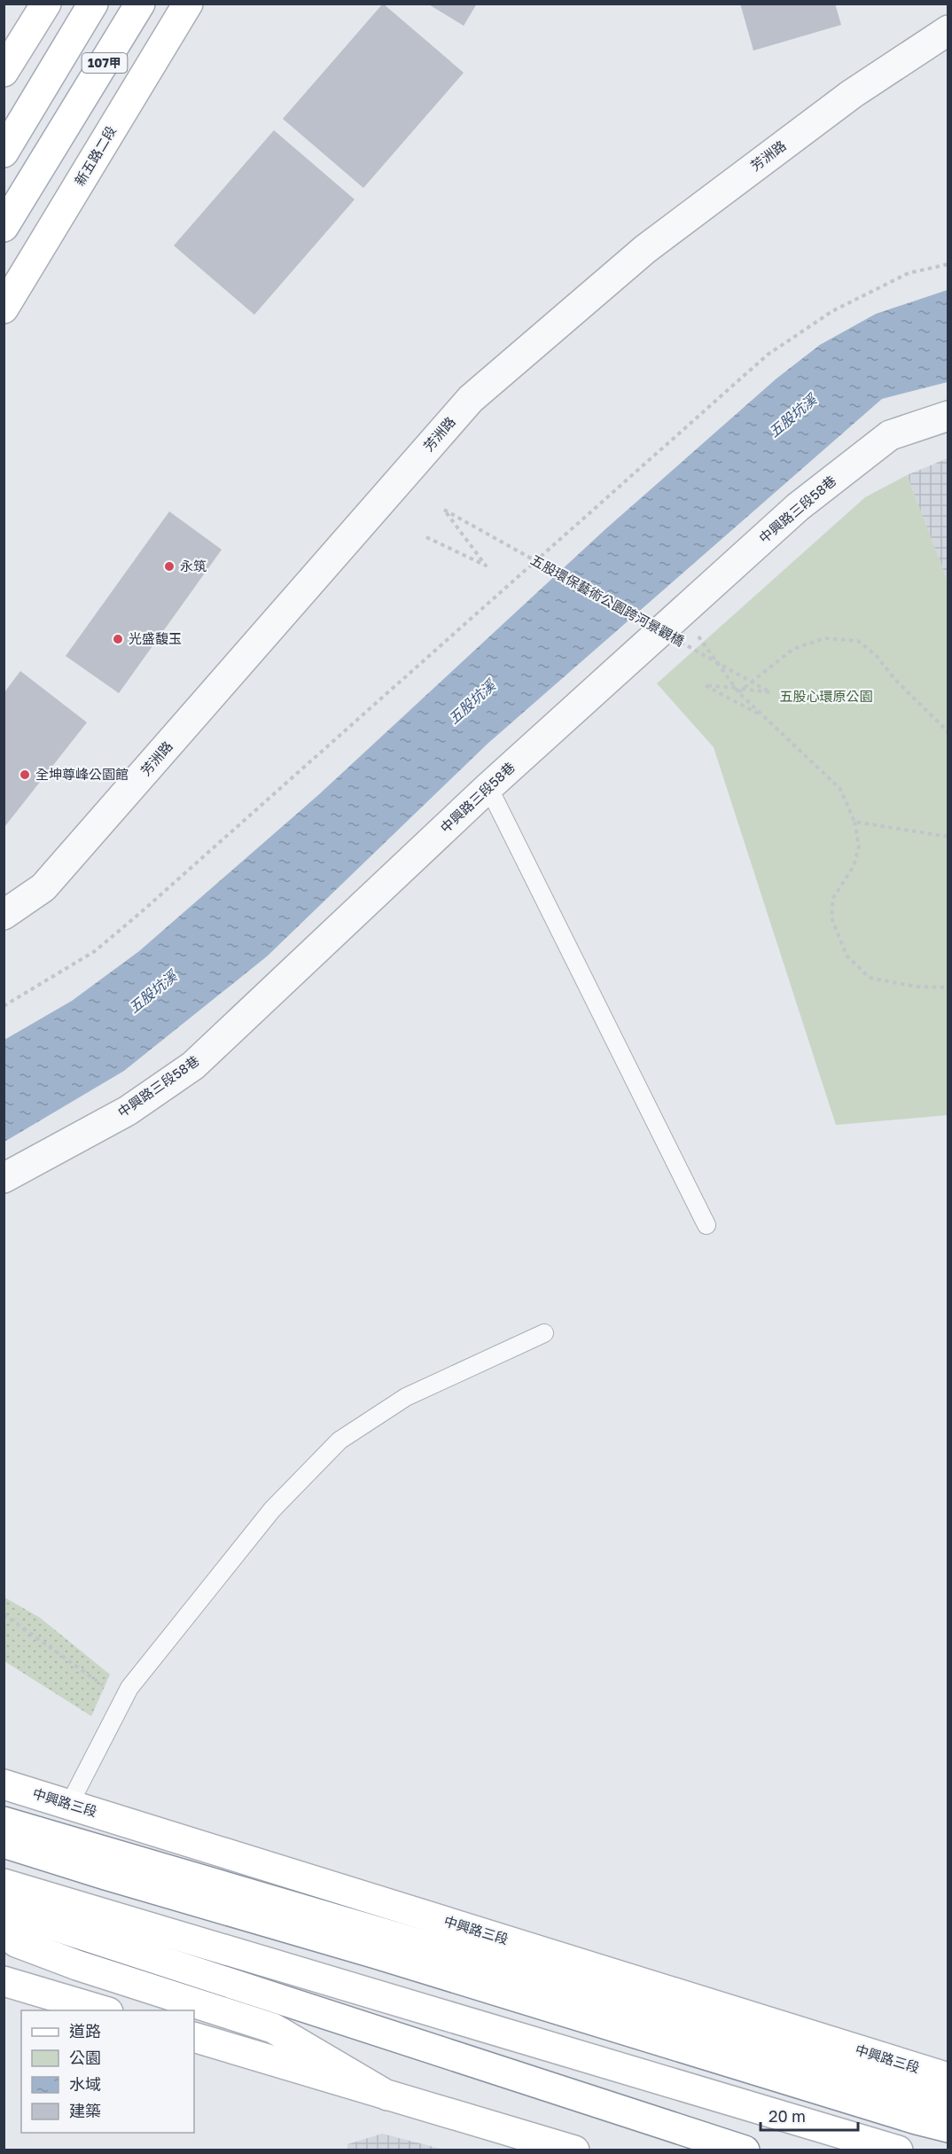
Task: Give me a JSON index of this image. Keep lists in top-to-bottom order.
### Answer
{
  "streets": {
    "main road": ["107甲", "新五路二段", "中興路三段"],
    "street": ["芳洲路", "中興路三段58巷"],
    "path": ["五股環保藝術公園跨河景觀橋"]
  },
  "water": ["五股坑溪"],
  "parks": ["五股心環原公園"],
  "places": ["永筑", "光盛馥玉", "全坤尊峰公園館"],
  "legend": [
    "道路",
    "公園",
    "水域",
    "建築"
  ],
  "scale_bar": "20 m"
}
